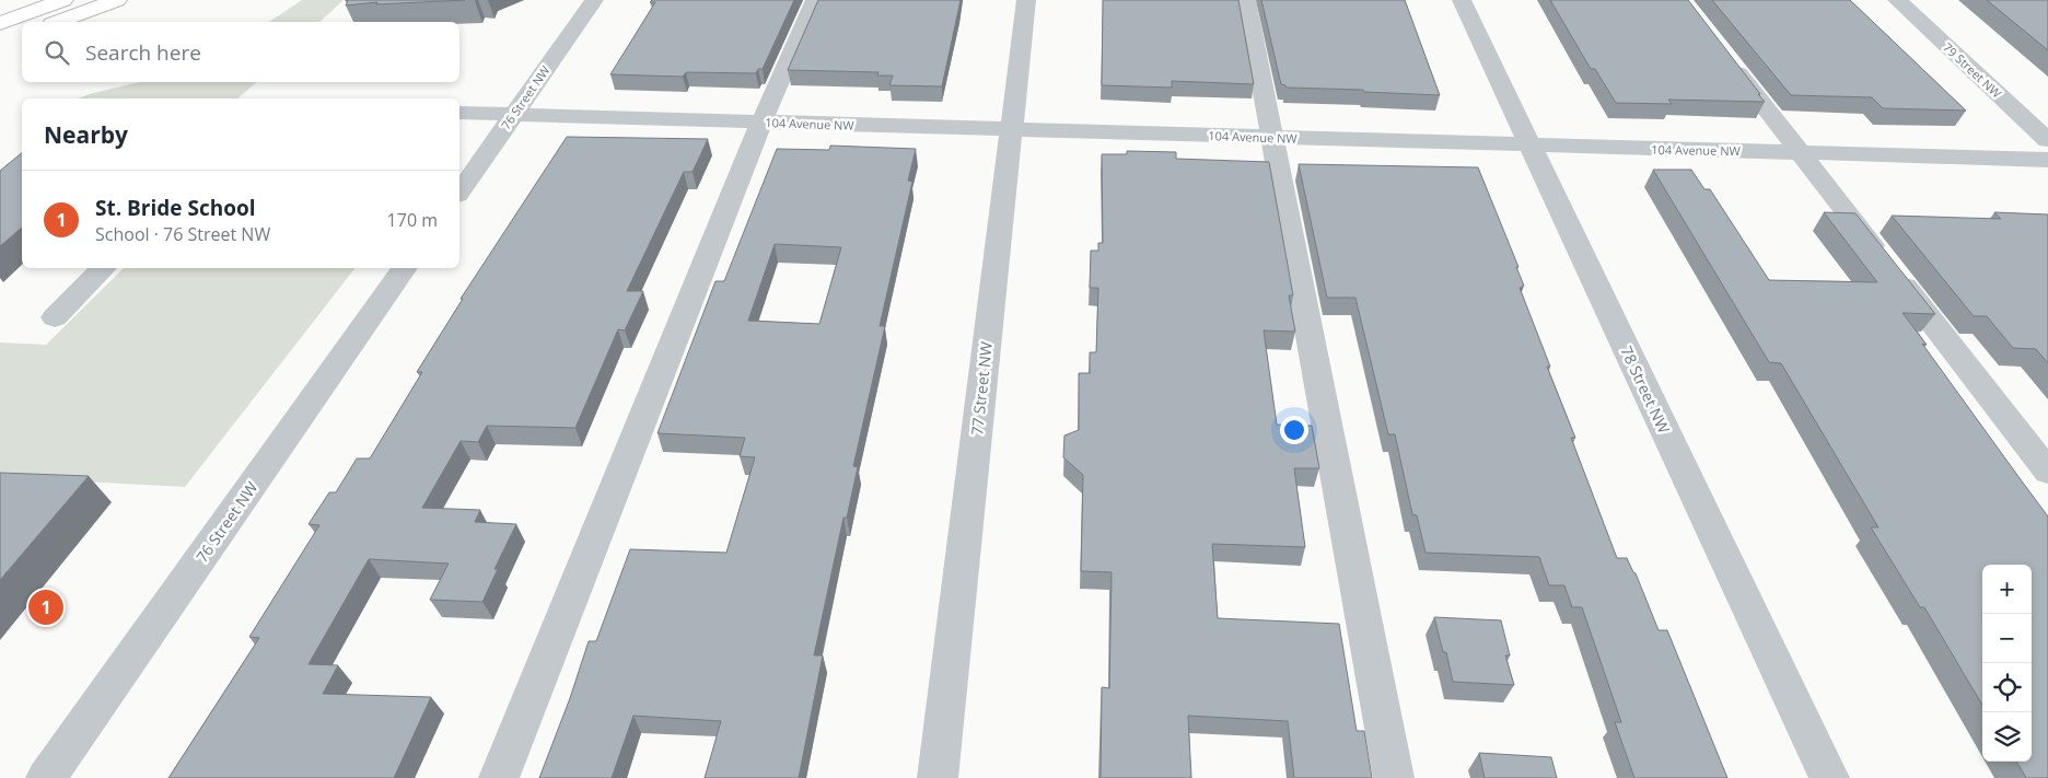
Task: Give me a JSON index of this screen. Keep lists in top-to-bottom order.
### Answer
{
  "streets": {
    "street": [
      "79 Street NW",
      "76 Street NW",
      "104 Avenue NW",
      "77 Street NW",
      "78 Street NW"
    ]
  },
  "crossings": [
    ["76 Street NW", "104 Avenue NW"],
    ["104 Avenue NW", "77 Street NW"],
    ["104 Avenue NW", "78 Street NW"]
  ],
  "page": {
    "search": "Search here",
    "heading": "Nearby",
    "list": [
      {
        "mark": "1",
        "name": "St. Bride School",
        "note": "School · 76 Street NW",
        "value": "170 m"
      }
    ],
    "map_buttons": ["+", "−"],
    "pins": "1"
  }
}
